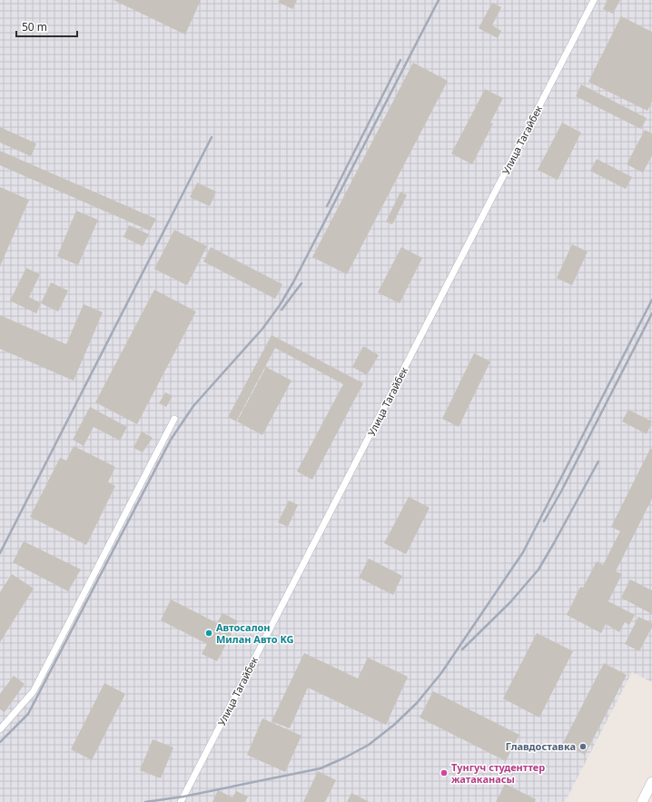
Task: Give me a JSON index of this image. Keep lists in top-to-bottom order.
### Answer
{
  "streets": {
    "street": ["Улица Тагайбек"]
  },
  "places": ["Автосалон Милан Авто KG", "Главдоставка", "Тунгуч студенттер жатаканасы"],
  "scale_bar": "50 m"
}
